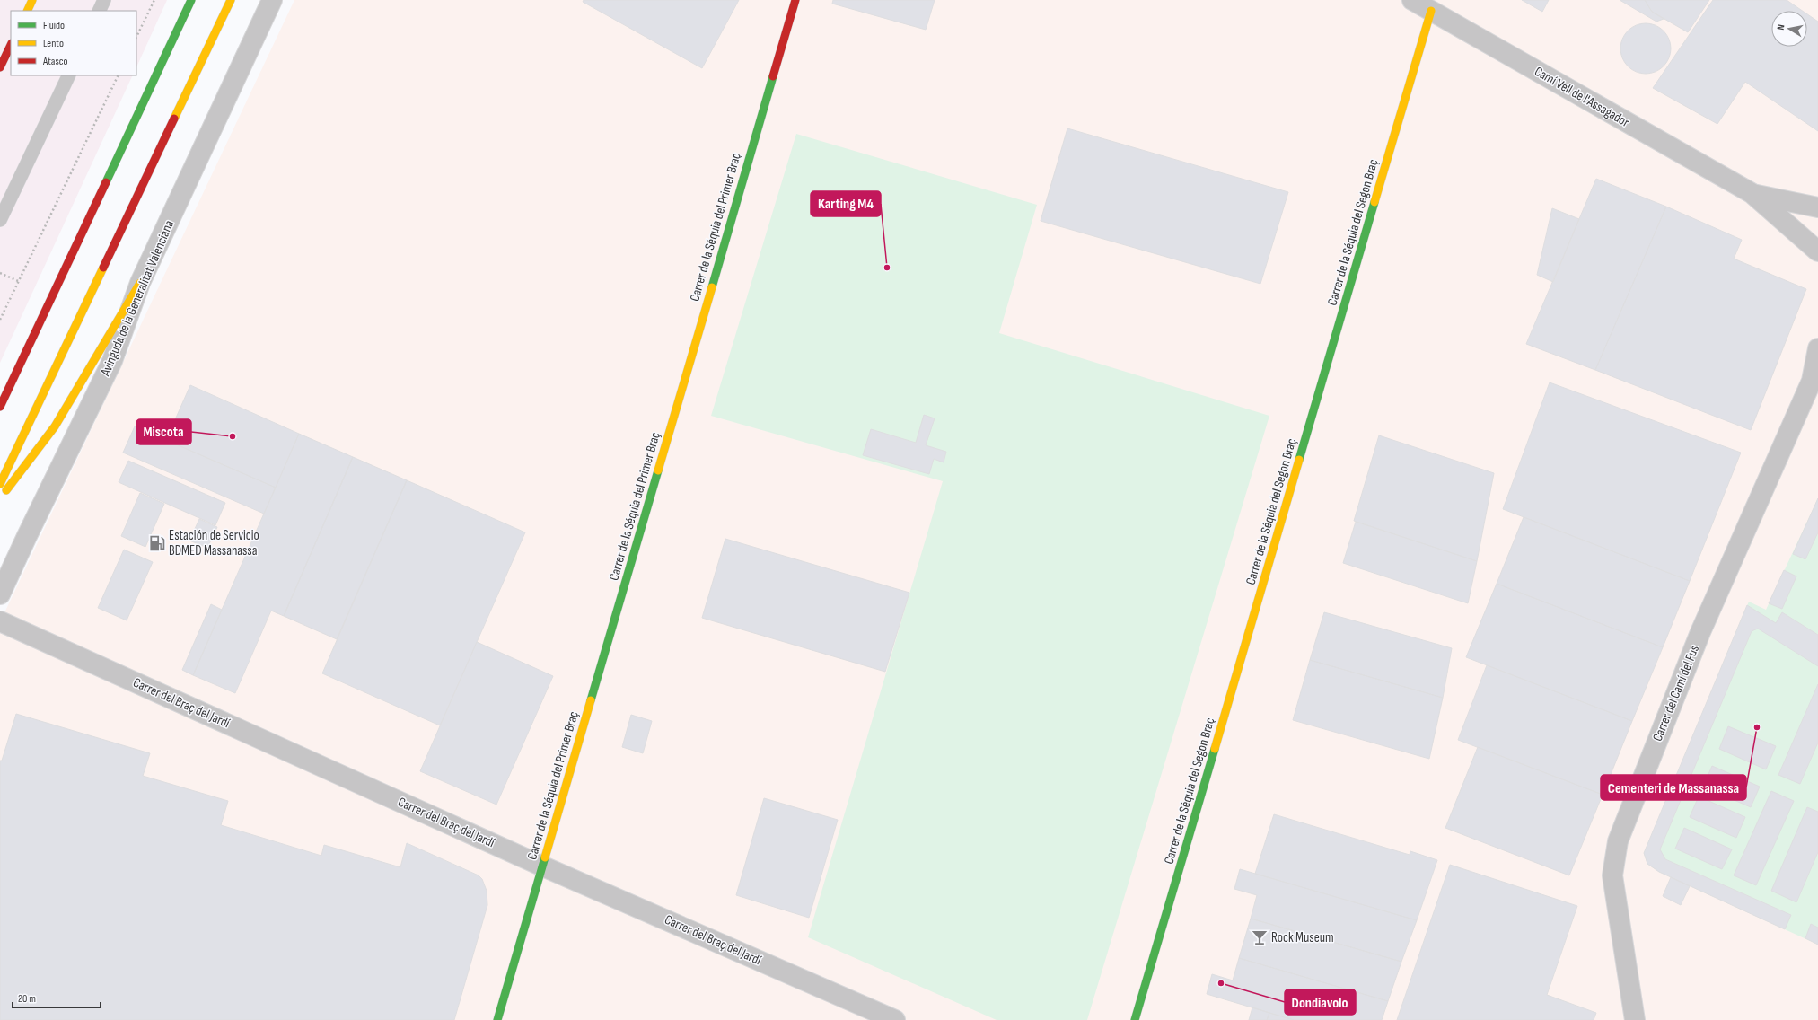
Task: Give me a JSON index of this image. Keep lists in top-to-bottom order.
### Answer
{
  "streets": {
    "street": [
      "Camí Vell de l'Assagador",
      "Carrer de la Séquia del Primer Braç",
      "Carrer de la Séquia del Segon Braç",
      "Avinguda de la Generalitat Valenciana",
      "Carrer del Camí del Fus",
      "Carrer del Braç del Jardí"
    ]
  },
  "crossings": [
    ["Camí Vell de l'Assagador", "Carrer de la Séquia del Segon Braç"],
    ["Carrer de la Séquia del Primer Braç", "Carrer del Braç del Jardí"]
  ],
  "places": {
    "other": [
      "Karting M4",
      "Miscota",
      "Cementeri de Massanassa",
      "Dondiavolo"
    ],
    "fuel station": ["Estación de Servicio BDMED Massanassa"],
    "bar": ["Rock Museum"]
  },
  "legend": ["Fluido", "Lento", "Atasco"],
  "scale_bar": "20 m",
  "north": "left"
}
